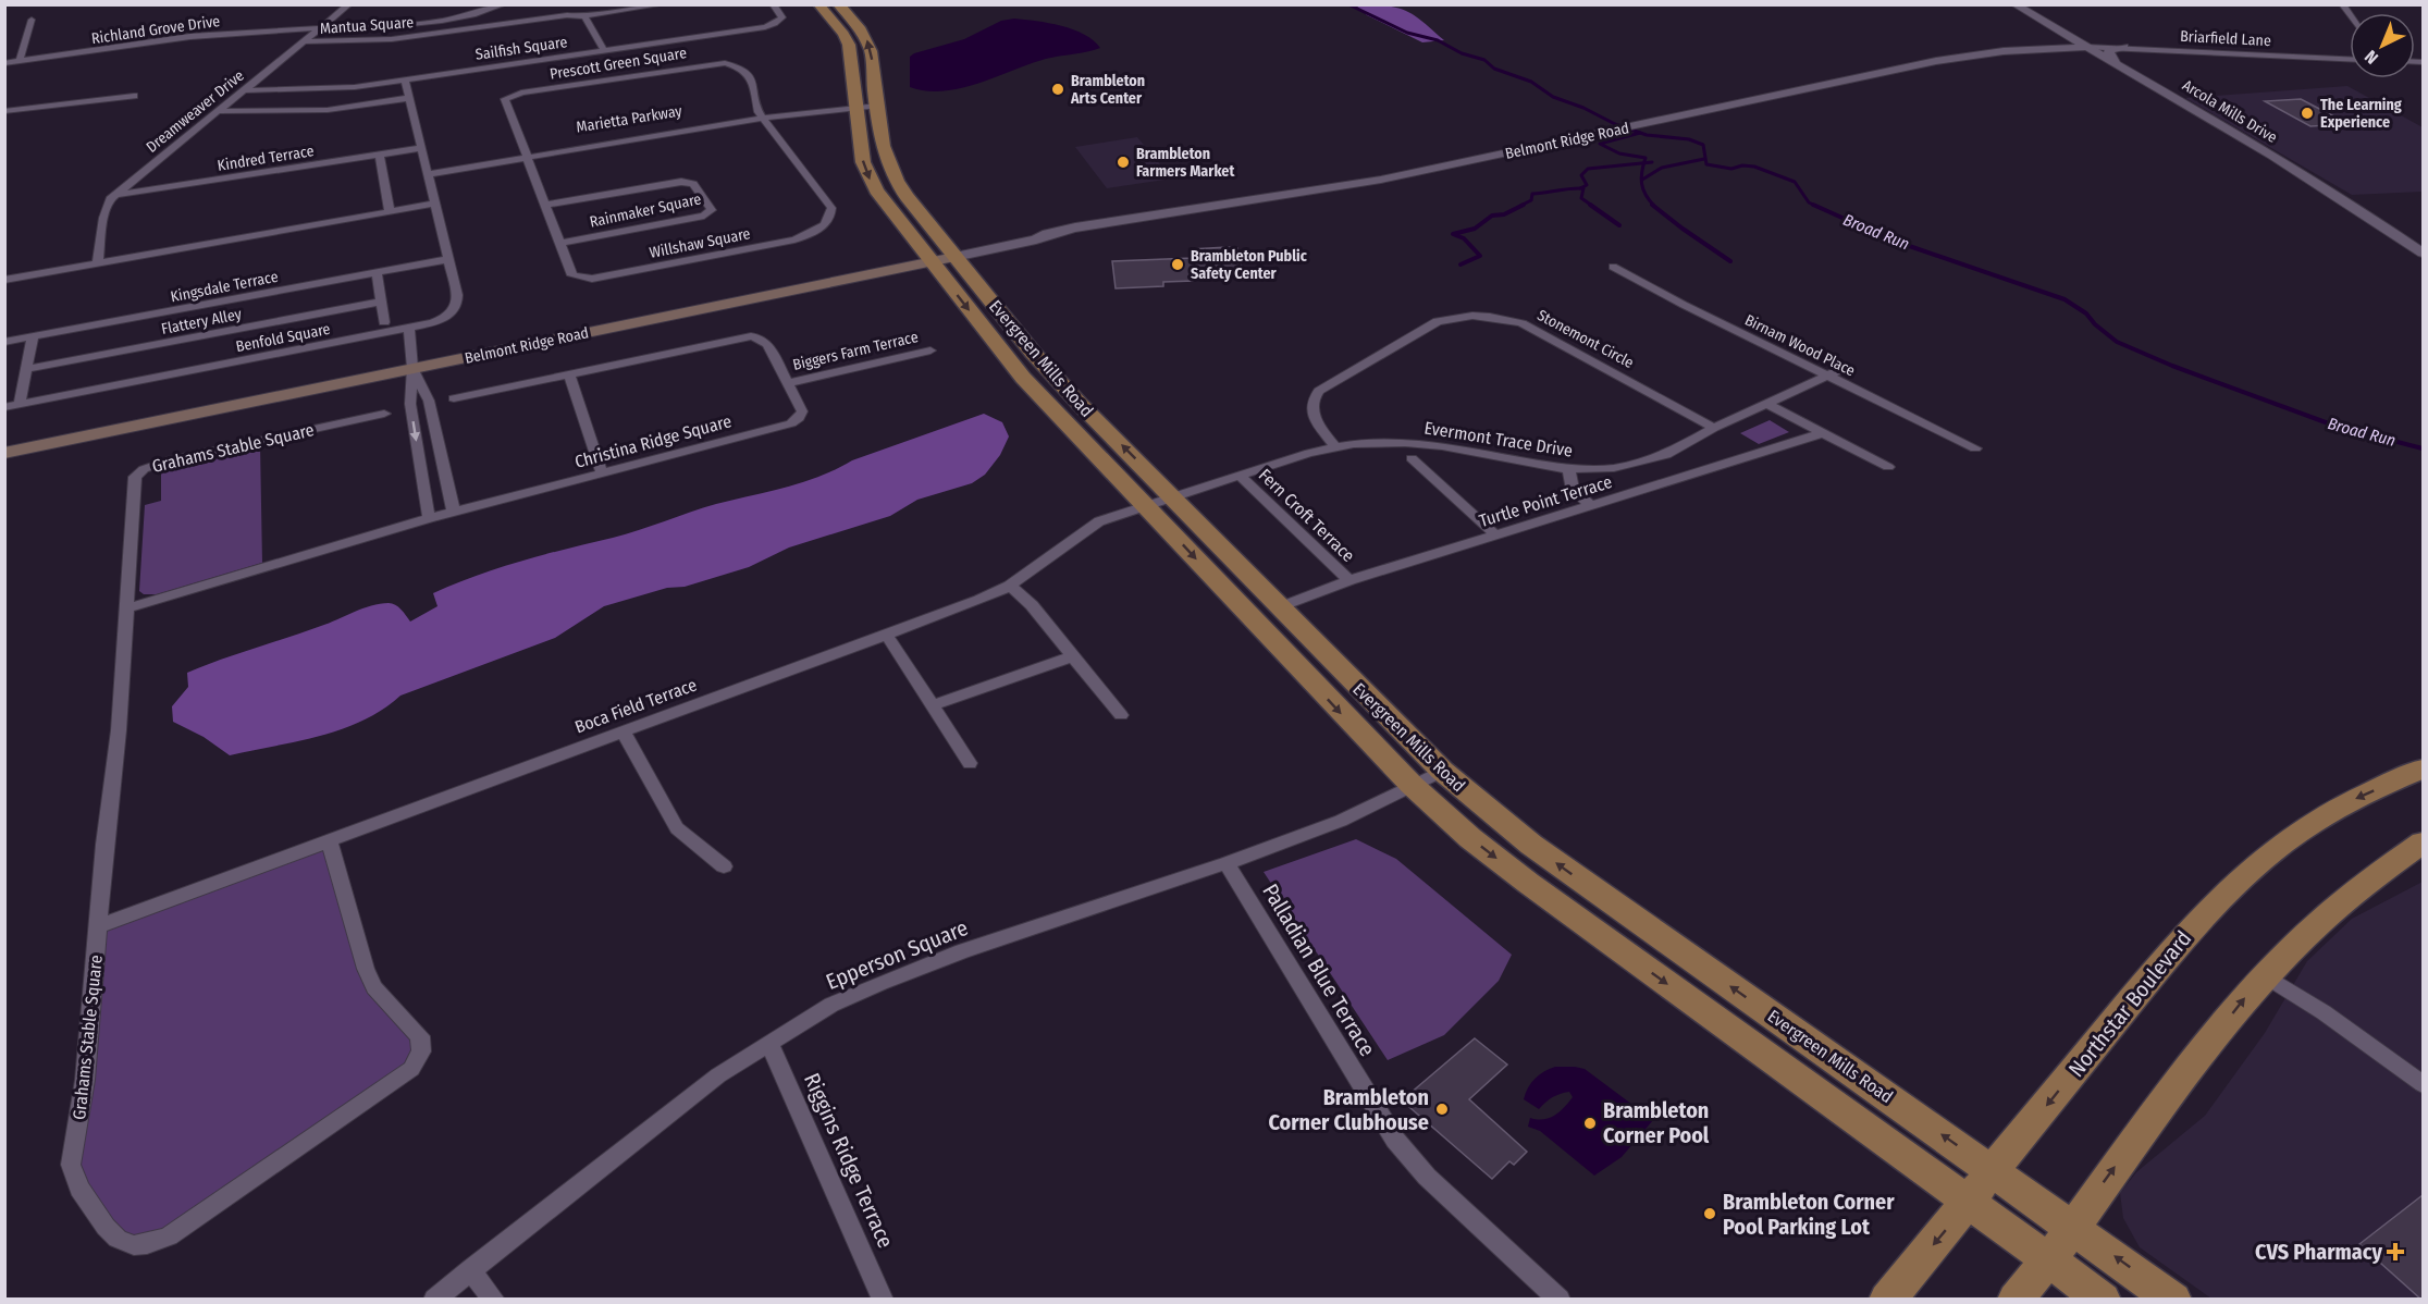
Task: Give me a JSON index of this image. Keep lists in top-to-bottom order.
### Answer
{
  "streets": {
    "main road": ["Belmont Ridge Road", "Evergreen Mills Road", "Northstar Boulevard"],
    "street": [
      "Mantua Square",
      "Richland Grove Drive",
      "Briarfield Lane",
      "Sailfish Square",
      "Prescott Green Square",
      "Dreamweaver Drive",
      "Arcola Mills Drive",
      "Marietta Parkway",
      "Kindred Terrace",
      "Rainmaker Square",
      "Willshaw Square",
      "Kingsdale Terrace",
      "Flattery Alley",
      "Benfold Square",
      "Stonemont Circle",
      "Birnam Wood Place",
      "Biggers Farm Terrace",
      "Evermont Trace Drive",
      "Christina Ridge Square",
      "Grahams Stable Square",
      "Turtle Point Terrace",
      "Fern Croft Terrace",
      "Boca Field Terrace",
      "Epperson Square",
      "Palladian Blue Terrace",
      "Riggins Ridge Terrace"
    ]
  },
  "crossings": [
    ["Mantua Square", "Dreamweaver Drive"],
    ["Richland Grove Drive", "Dreamweaver Drive"],
    ["Briarfield Lane", "Arcola Mills Drive"],
    ["Briarfield Lane", "Belmont Ridge Road"],
    ["Sailfish Square", "Dreamweaver Drive"],
    ["Sailfish Square", "Benfold Square"],
    ["Prescott Green Square", "Marietta Parkway"],
    ["Prescott Green Square", "Willshaw Square"],
    ["Dreamweaver Drive", "Kindred Terrace"],
    ["Arcola Mills Drive", "Belmont Ridge Road"],
    ["Marietta Parkway", "Willshaw Square"],
    ["Marietta Parkway", "Benfold Square"],
    ["Marietta Parkway", "Evergreen Mills Road"],
    ["Belmont Ridge Road", "Evergreen Mills Road"],
    ["Kindred Terrace", "Benfold Square"],
    ["Rainmaker Square", "Willshaw Square"],
    ["Kingsdale Terrace", "Benfold Square"],
    ["Stonemont Circle", "Evermont Trace Drive"],
    ["Birnam Wood Place", "Evermont Trace Drive"],
    ["Biggers Farm Terrace", "Christina Ridge Square"],
    ["Evergreen Mills Road", "Evermont Trace Drive"],
    ["Evergreen Mills Road", "Turtle Point Terrace"],
    ["Evergreen Mills Road", "Boca Field Terrace"],
    ["Evergreen Mills Road", "Epperson Square"],
    ["Evergreen Mills Road", "Northstar Boulevard"],
    ["Evermont Trace Drive", "Fern Croft Terrace"],
    ["Evermont Trace Drive", "Boca Field Terrace"],
    ["Christina Ridge Square", "Grahams Stable Square"],
    ["Grahams Stable Square", "Boca Field Terrace"],
    ["Turtle Point Terrace", "Fern Croft Terrace"],
    ["Epperson Square", "Palladian Blue Terrace"],
    ["Epperson Square", "Riggins Ridge Terrace"]
  ],
  "water": ["Broad Run"],
  "places": {
    "other": [
      "Brambleton Arts Center",
      "The Learning Experience",
      "Brambleton Farmers Market",
      "Brambleton Public Safety Center",
      "Brambleton Corner Clubhouse",
      "Brambleton Corner Pool",
      "Brambleton Corner Pool Parking Lot"
    ],
    "health": ["CVS Pharmacy"]
  },
  "north": "bottom left"
}
